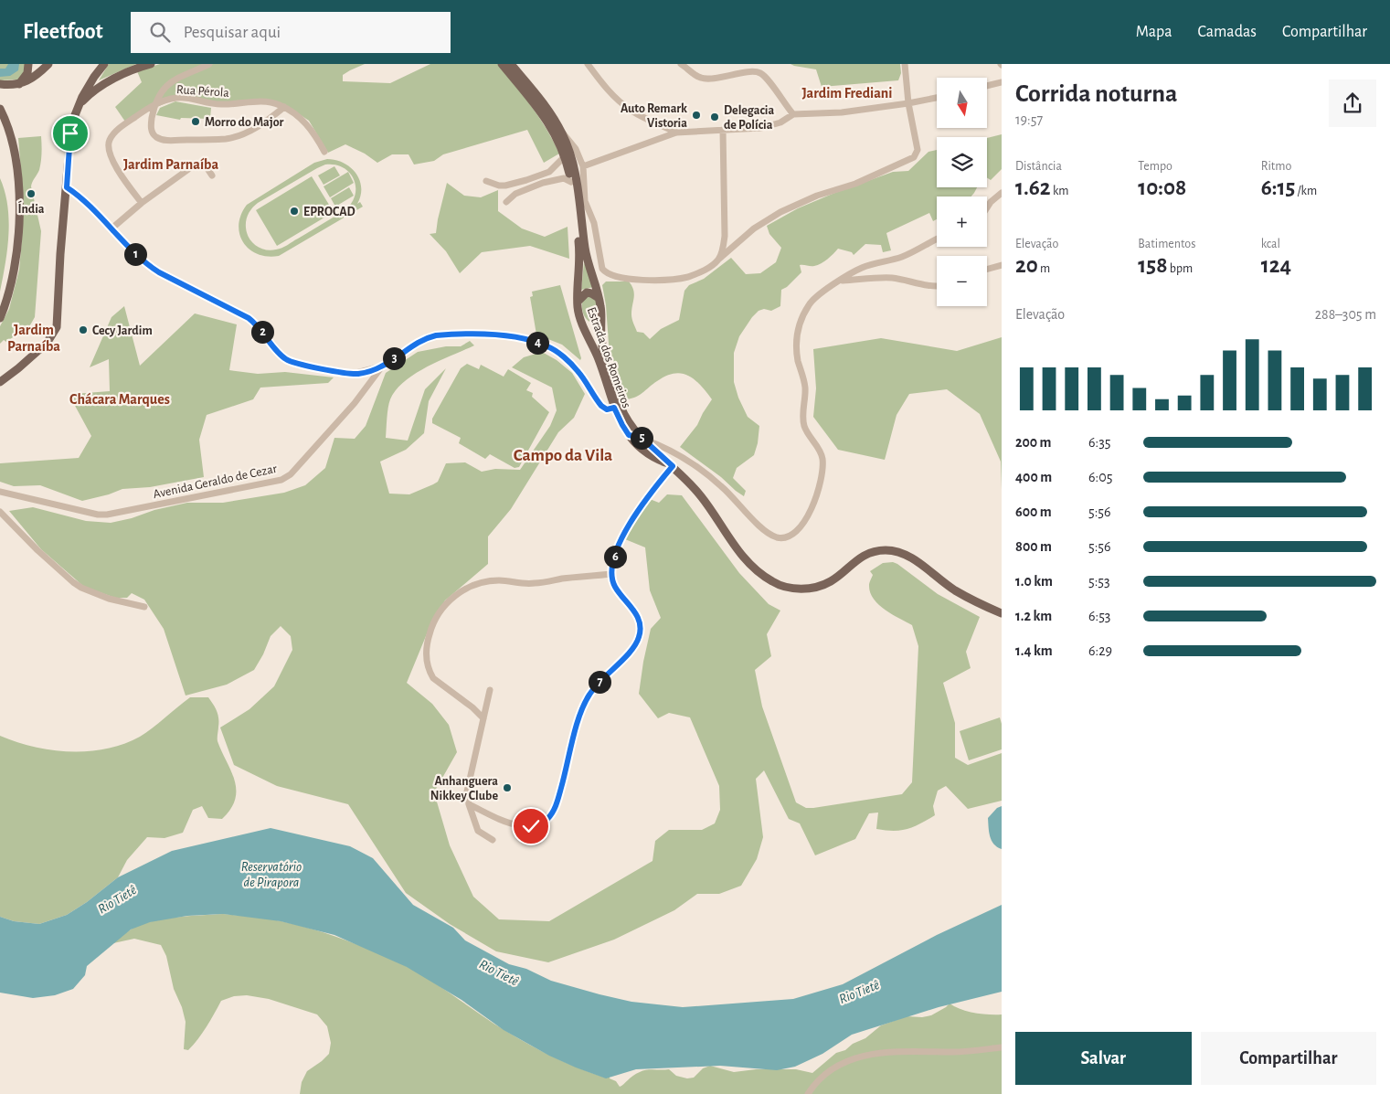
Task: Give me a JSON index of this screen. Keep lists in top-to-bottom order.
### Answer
{
  "streets": {
    "main road": ["Estrada dos Romeiros"],
    "street": ["Rua Pérola", "Avenida Geraldo de Cezar"]
  },
  "crossings": [
    ["Estrada dos Romeiros", "Avenida Geraldo de Cezar"]
  ],
  "districts": [
    "Jardim Frediani",
    "Jardim Parnaíba",
    "Jardim Parnaíba",
    "Chácara Marques",
    "Campo da Vila"
  ],
  "water": ["Reservatório de Pirapora", "Rio Tietê"],
  "places": [
    "Auto Remark Vistoria",
    "Delegacia de Polícia",
    "Morro do Major",
    "Índia",
    "EPROCAD",
    "Cecy Jardim",
    "Anhanguera Nikkey Clube"
  ],
  "north": "bottom",
  "page": {
    "header": "Fleetfoot",
    "search": "Pesquisar aqui",
    "nav": ["Mapa", "Camadas", "Compartilhar"],
    "heading": ["Corrida noturna", "19:57"],
    "map_buttons": ["+", "−"],
    "stats": [
      ["Distância", "1.62 km"],
      ["Tempo", "10:08"],
      ["Ritmo", "6:15 /km"],
      ["Elevação", "20 m"],
      ["Batimentos", "158 bpm"],
      ["kcal", "124"]
    ],
    "pins": [
      "1",
      "2",
      "4",
      "3",
      "5",
      "6",
      "7"
    ],
    "chart": ["Elevação", "288–305 m"],
    "list": [
      {
        "name": "200 m",
        "note": "6:35"
      },
      {
        "name": "400 m",
        "note": "6:05"
      },
      {
        "name": "600 m",
        "note": "5:56"
      },
      {
        "name": "800 m",
        "note": "5:56"
      },
      {
        "name": "1.0 km",
        "note": "5:53"
      },
      {
        "name": "1.2 km",
        "note": "6:53"
      },
      {
        "name": "1.4 km",
        "note": "6:29"
      }
    ],
    "buttons": ["Salvar", "Compartilhar"]
  }
}
